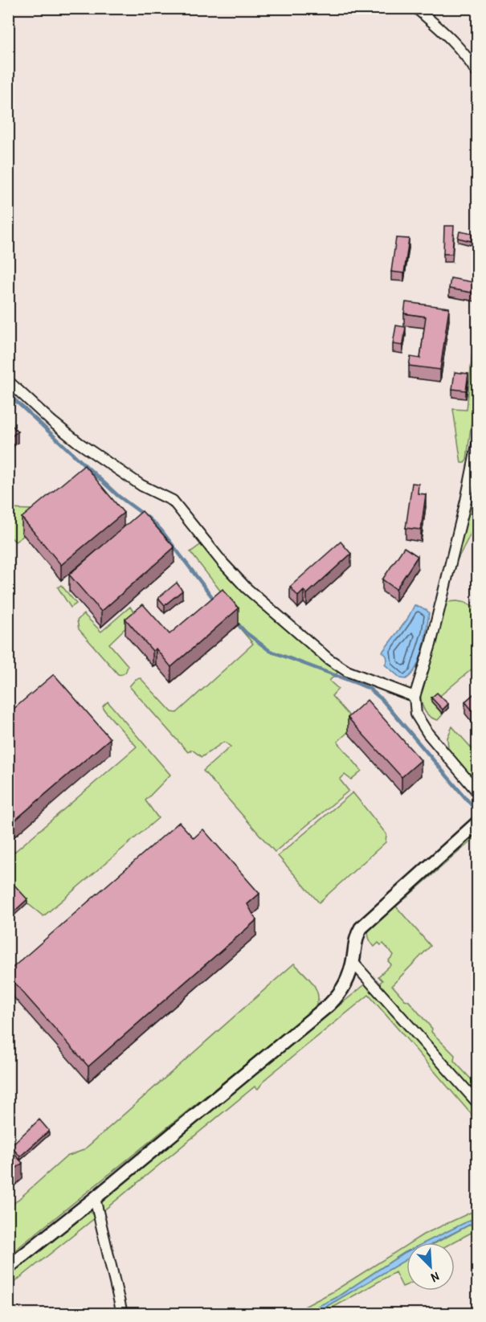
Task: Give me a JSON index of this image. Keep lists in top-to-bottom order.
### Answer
{
  "north": "bottom right"
}
